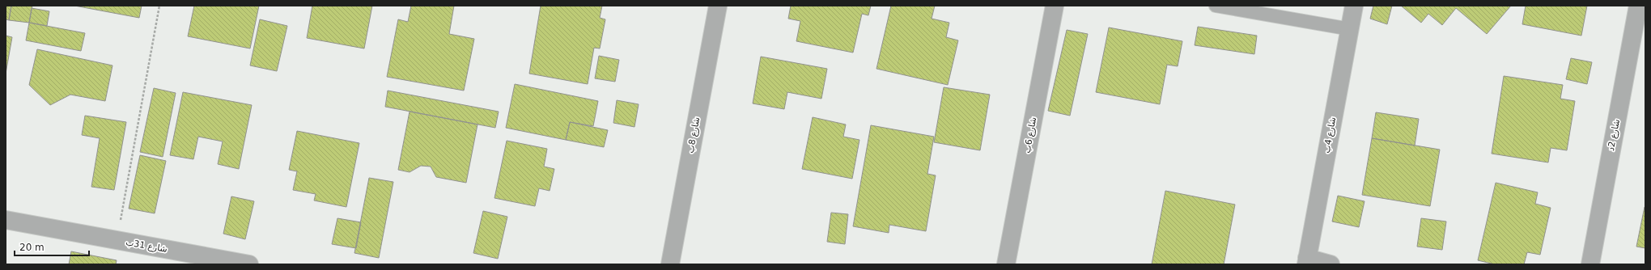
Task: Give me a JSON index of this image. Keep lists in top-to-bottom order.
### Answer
{
  "streets": {
    "street": [
      "شارع 8ب",
      "شارع 6ب",
      "شارع 4ب",
      "شارع 2د",
      "شارع 31ب"
    ]
  },
  "scale_bar": "20 m"
}
